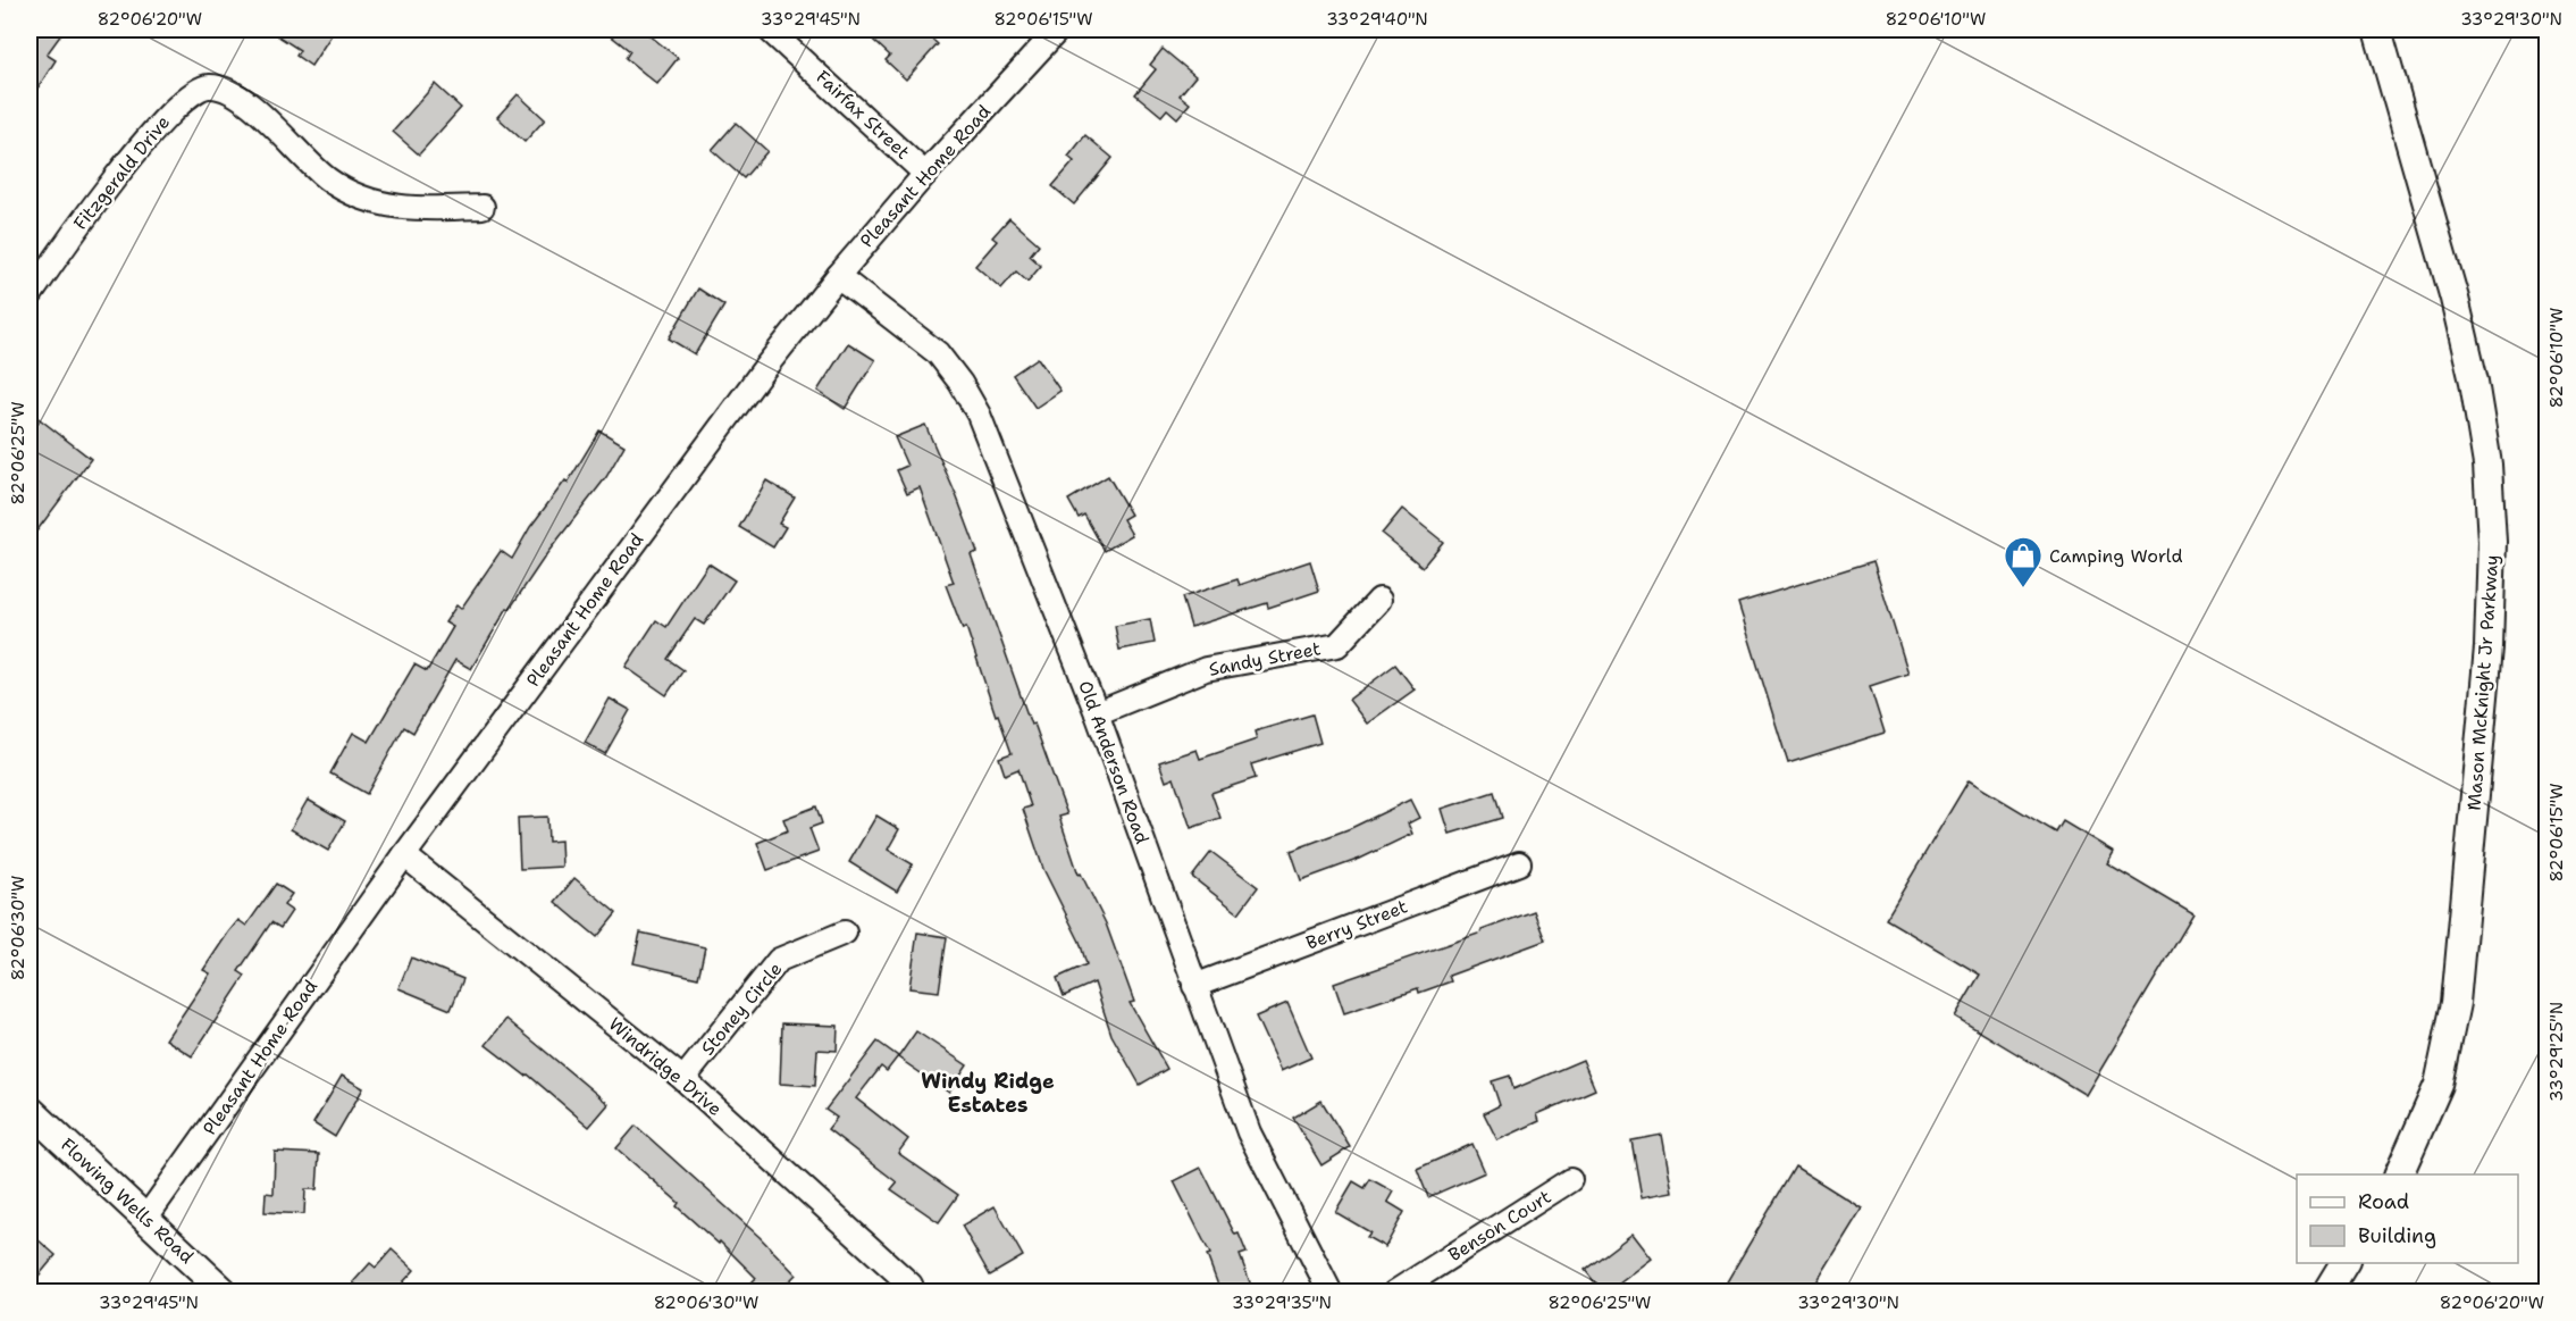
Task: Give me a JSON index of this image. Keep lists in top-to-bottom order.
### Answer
{
  "streets": {
    "main road": ["Mason McKnight Jr Parkway", "Flowing Wells Road"],
    "street": [
      "Fairfax Street",
      "Fitzgerald Drive",
      "Pleasant Home Road",
      "Sandy Street",
      "Old Anderson Road",
      "Berry Street",
      "Stoney Circle",
      "Windridge Drive",
      "Benson Court"
    ]
  },
  "crossings": [
    ["Fairfax Street", "Pleasant Home Road"],
    ["Pleasant Home Road", "Old Anderson Road"],
    ["Pleasant Home Road", "Windridge Drive"],
    ["Pleasant Home Road", "Flowing Wells Road"],
    ["Sandy Street", "Old Anderson Road"],
    ["Old Anderson Road", "Berry Street"],
    ["Stoney Circle", "Windridge Drive"]
  ],
  "districts": ["Windy Ridge Estates"],
  "places": {
    "shop": ["Camping World"]
  },
  "legend": ["Road", "Building"],
  "coordinates": [
    "82°06'20\"W",
    "33°29'45\"N",
    "82°06'15\"W",
    "33°29'40\"N",
    "82°06'10\"W",
    "33°29'30\"N",
    "82°06'25\"W",
    "82°06'30\"W",
    "33°29'25\"N",
    "33°29'35\"N"
  ]
}
